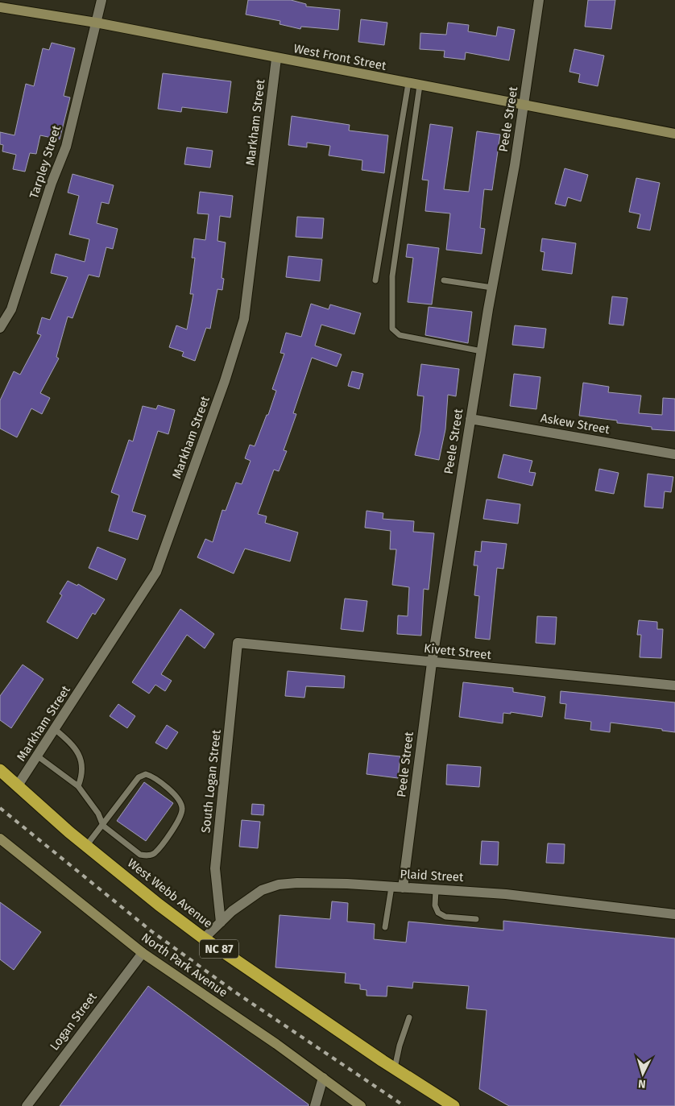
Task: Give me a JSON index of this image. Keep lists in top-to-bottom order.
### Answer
{
  "streets": {
    "highway": ["West Webb Avenue", "NC 87"],
    "street": [
      "West Front Street",
      "Peele Street",
      "Markham Street",
      "Tarpley Street",
      "Askew Street",
      "Kivett Street",
      "South Logan Street",
      "Plaid Street",
      "North Park Avenue",
      "Logan Street"
    ]
  },
  "crossings": [
    ["West Front Street", "Peele Street"],
    ["West Front Street", "Markham Street"],
    ["West Front Street", "Tarpley Street"],
    ["Peele Street", "Askew Street"],
    ["Peele Street", "Kivett Street"],
    ["Peele Street", "Plaid Street"],
    ["Markham Street", "West Webb Avenue"],
    ["Kivett Street", "South Logan Street"],
    ["South Logan Street", "Plaid Street"],
    ["Plaid Street", "West Webb Avenue"],
    ["North Park Avenue", "Logan Street"]
  ],
  "north": "bottom"
}
